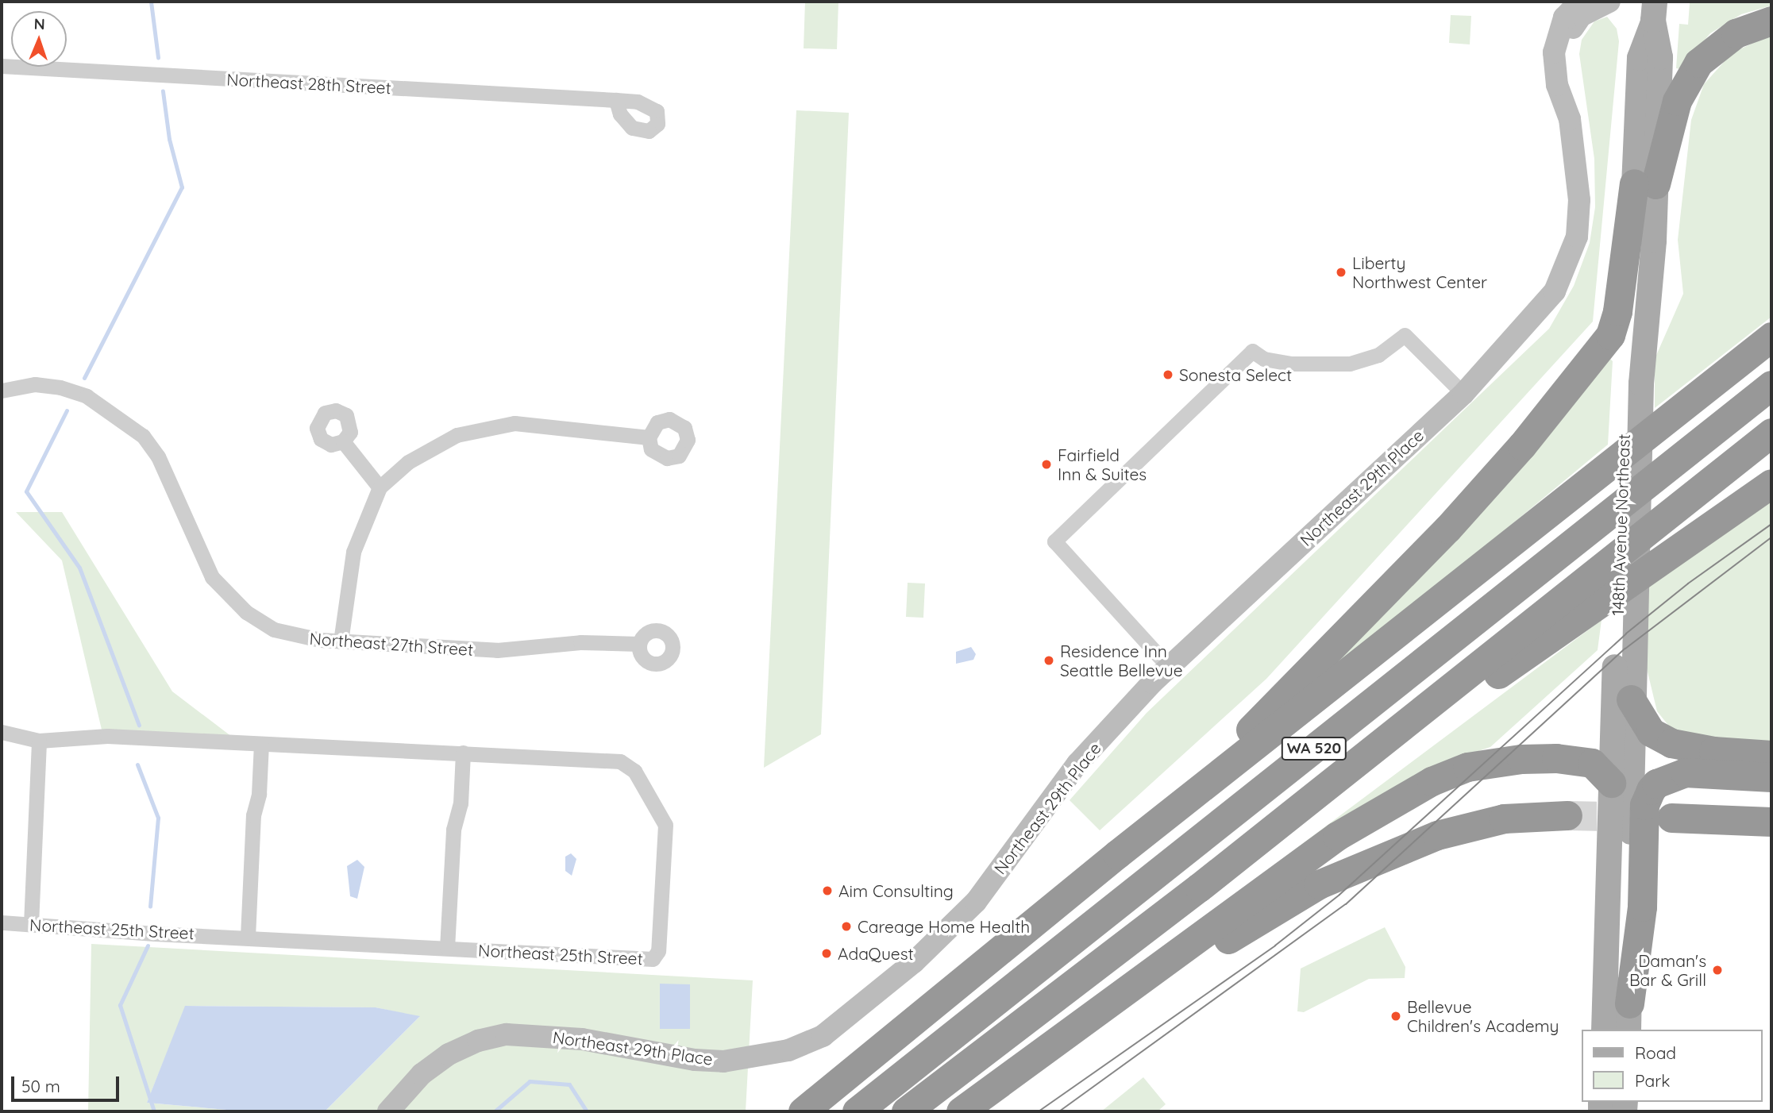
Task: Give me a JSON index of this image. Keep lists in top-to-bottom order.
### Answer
{
  "streets": {
    "highway": ["WA 520"],
    "main road": ["148th Avenue Northeast"],
    "street": [
      "Northeast 28th Street",
      "Northeast 29th Place",
      "Northeast 27th Street",
      "Northeast 25th Street"
    ]
  },
  "places": [
    "Liberty Northwest Center",
    "Sonesta Select",
    "Fairfield Inn & Suites",
    "Residence Inn Seattle Bellevue",
    "Aim Consulting",
    "Careage Home Health",
    "AdaQuest",
    "Daman's Bar & Grill",
    "Bellevue Children's Academy"
  ],
  "legend": ["Road", "Park"],
  "scale_bar": "50 m",
  "north": "top"
}
